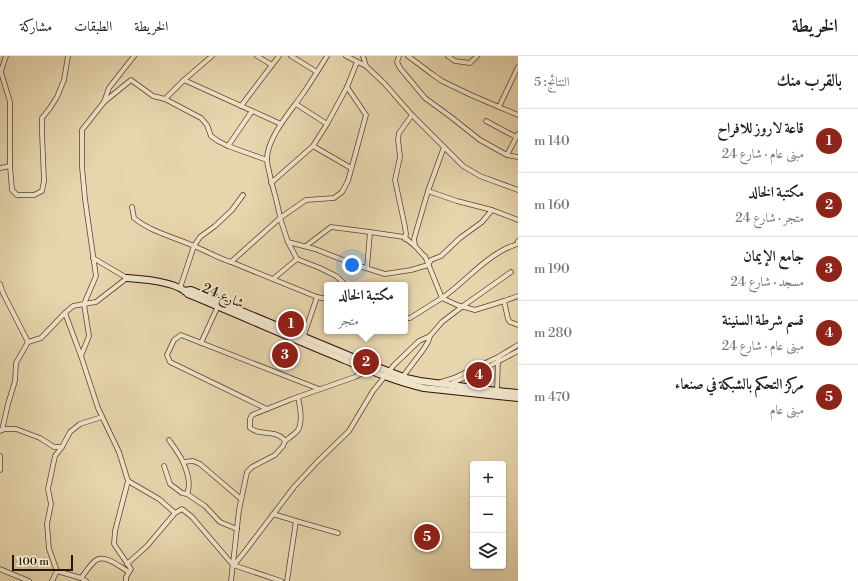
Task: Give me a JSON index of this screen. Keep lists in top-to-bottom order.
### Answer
{
  "streets": {
    "street": ["شارع 24"]
  },
  "scale_bar": "100 m",
  "page": {
    "header": "الخريطة",
    "nav": ["الخريطة", "الطبقات", "مشاركة"],
    "heading": ["بالقرب منك", "النتائج: 5"],
    "list": [
      {
        "mark": "1",
        "name": "قاعة لاروز للافراح",
        "note": "مبنى عام · شارع 24",
        "value": "140 m"
      },
      {
        "mark": "2",
        "name": "مكتبة الخالد",
        "note": "متجر · شارع 24",
        "value": "160 m"
      },
      {
        "mark": "3",
        "name": "جامع الإيمان",
        "note": "مسجد · شارع 24",
        "value": "190 m"
      },
      {
        "mark": "4",
        "name": "قسم شرطة السنينة",
        "note": "مبنى عام · شارع 24",
        "value": "280 m"
      },
      {
        "mark": "5",
        "name": "مركز التحكم بالشبكة في صنعاء",
        "note": "مبنى عام",
        "value": "470 m"
      }
    ],
    "popup": ["مكتبة الخالد", "متجر"],
    "pins": [
      "1",
      "3",
      "2",
      "4",
      "5"
    ],
    "map_buttons": ["+", "−"],
    "scale": "100 m"
  }
}
